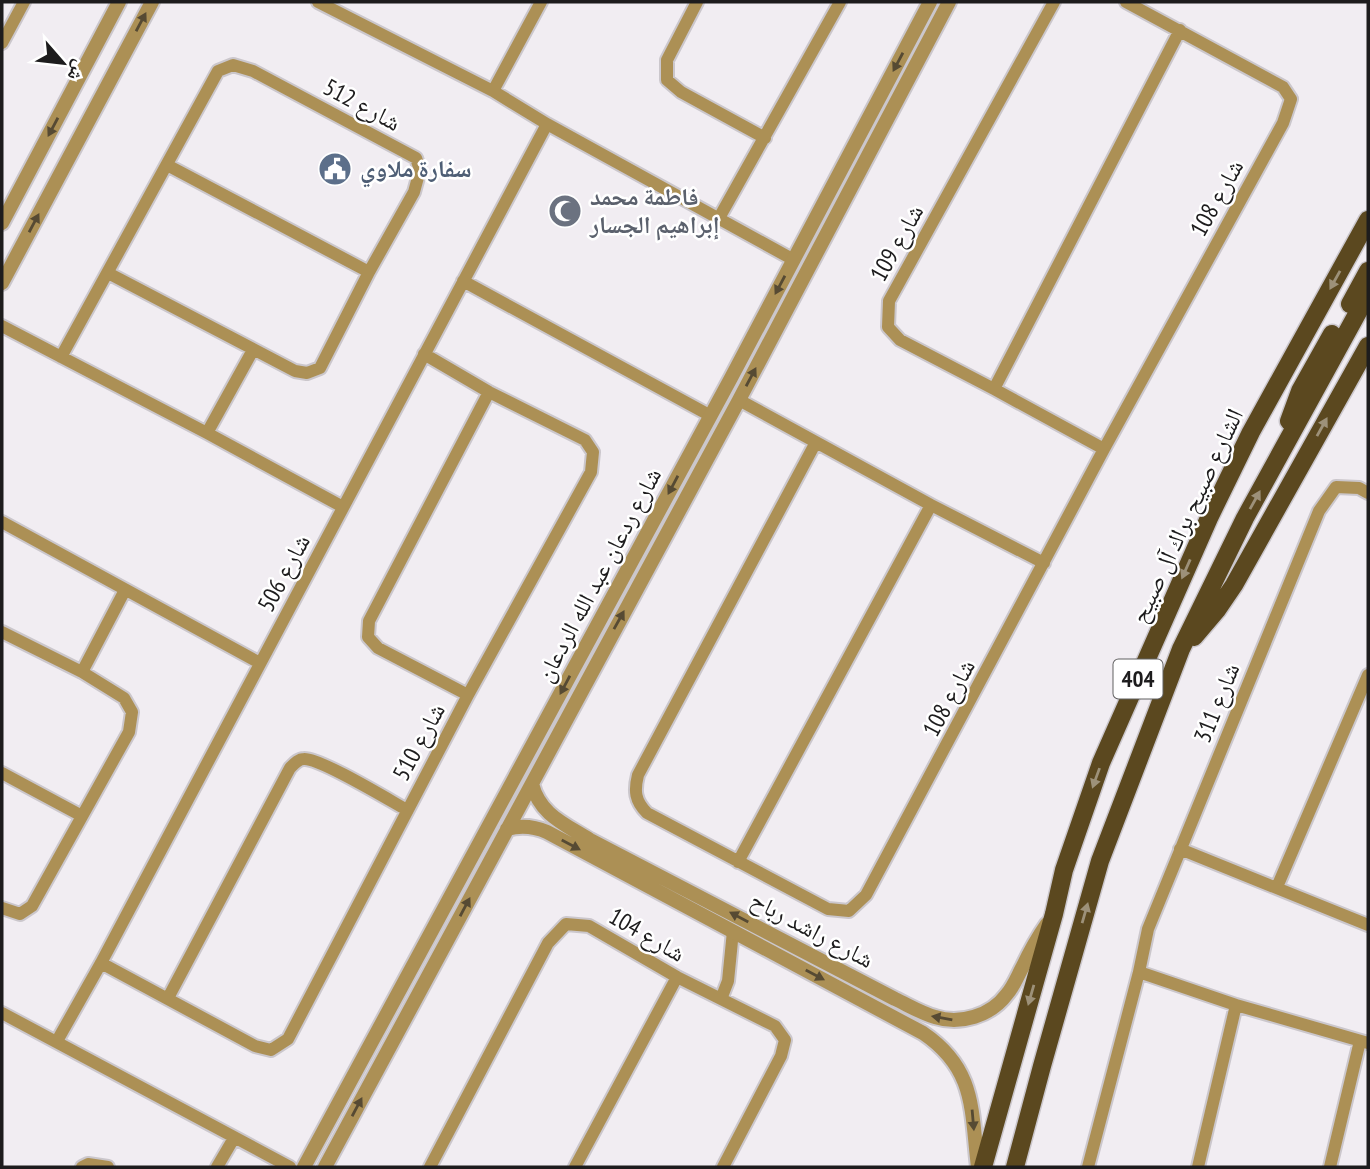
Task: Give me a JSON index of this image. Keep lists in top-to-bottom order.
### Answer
{
  "streets": {
    "main road": ["الشارع صبيح براك آل صبيح", "404"],
    "street": [
      "شارع 512",
      "شارع 108",
      "شارع 109",
      "شارع 506",
      "شارع ردعان عبد الله الردعان",
      "شارع 311",
      "شارع 510",
      "شارع راشد رباح",
      "شارع 104"
    ]
  },
  "crossings": [
    ["شارع 108", "شارع 109"],
    ["الشارع صبيح براك آل صبيح", "شارع راشد رباح"],
    ["شارع 506", "شارع 510"],
    ["شارع ردعان عبد الله الردعان", "شارع راشد رباح"]
  ],
  "places": {
    "public building": ["سفارة ملاوي"],
    "mosque": ["فاطمة محمد إبراهيم الجسار"]
  },
  "north": "bottom right"
}
